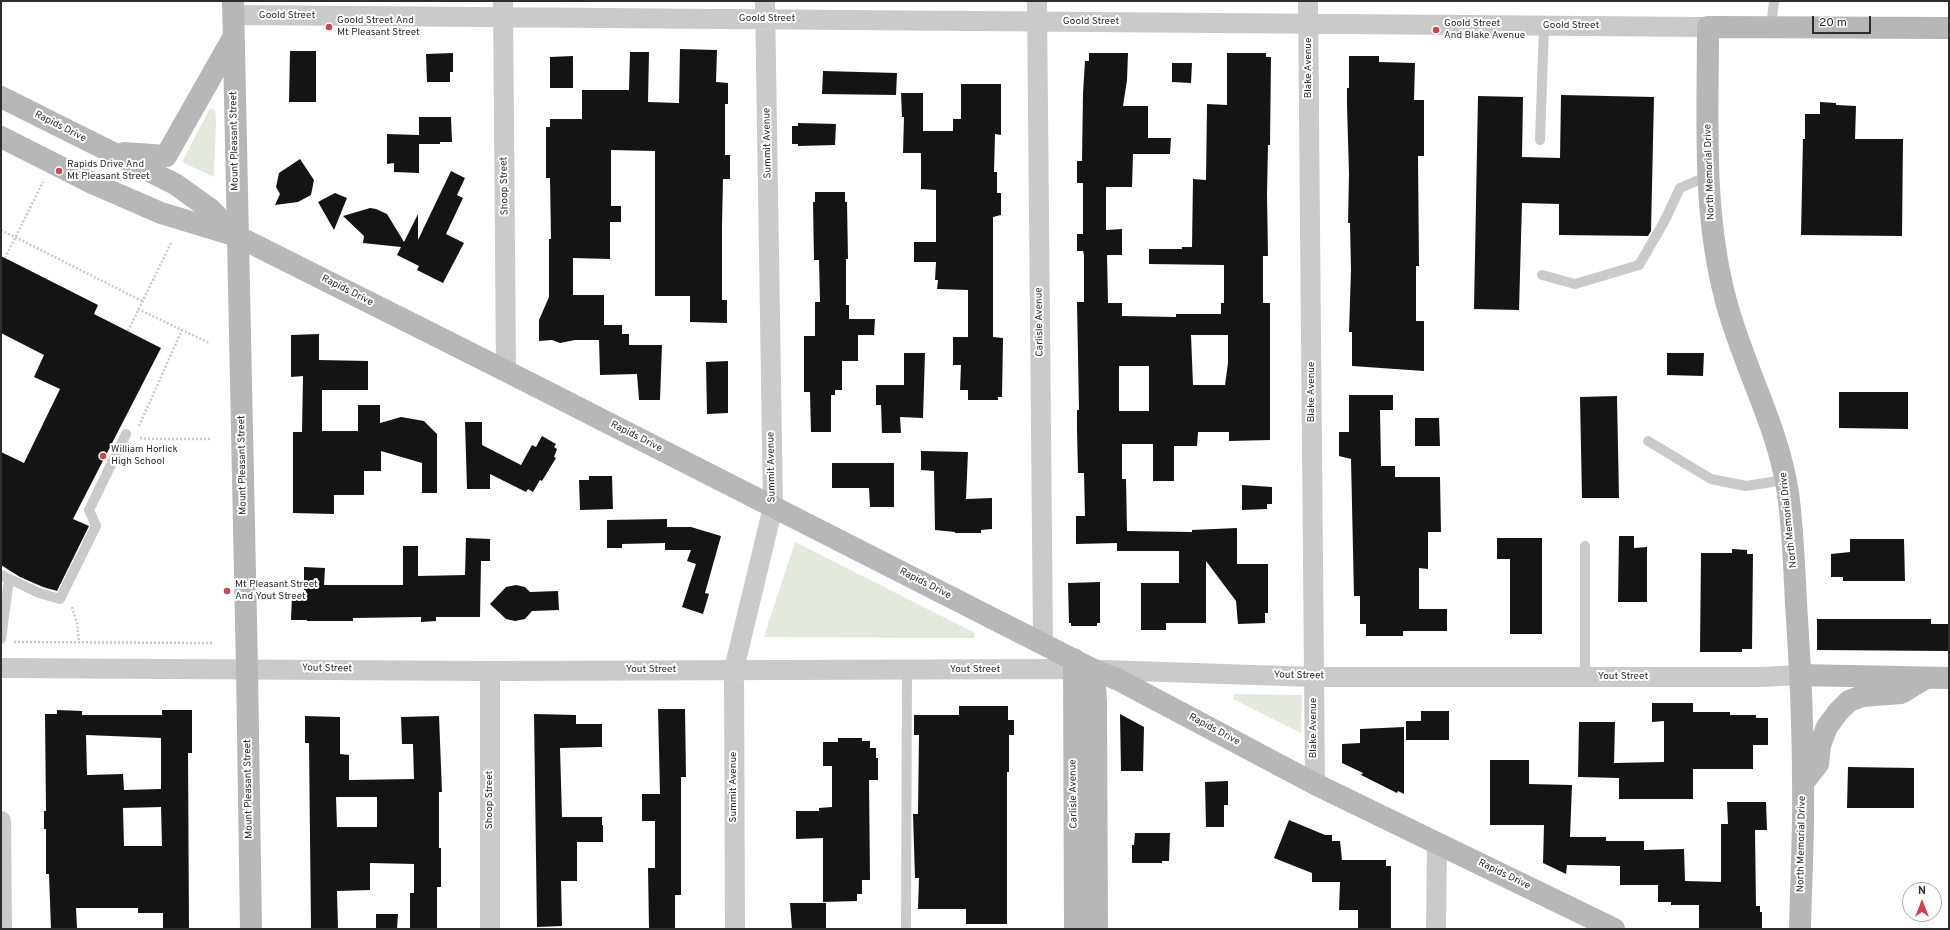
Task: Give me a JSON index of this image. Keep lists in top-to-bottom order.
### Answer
{
  "streets": {
    "street": [
      "Goold Street",
      "Blake Avenue",
      "Rapids Drive",
      "Mount Pleasant Street",
      "Summit Avenue",
      "North Memorial Drive",
      "Shoop Street",
      "Carlisle Avenue",
      "Yout Street"
    ]
  },
  "crossings": [
    ["Goold Street", "Blake Avenue"],
    ["Goold Street", "Mount Pleasant Street"],
    ["Goold Street", "Summit Avenue"],
    ["Goold Street", "North Memorial Drive"],
    ["Goold Street", "Shoop Street"],
    ["Goold Street", "Carlisle Avenue"],
    ["Blake Avenue", "Rapids Drive"],
    ["Blake Avenue", "Yout Street"],
    ["Rapids Drive", "Mount Pleasant Street"],
    ["Rapids Drive", "Summit Avenue"],
    ["Rapids Drive", "Shoop Street"],
    ["Rapids Drive", "Carlisle Avenue"],
    ["Rapids Drive", "Yout Street"],
    ["Mount Pleasant Street", "Yout Street"],
    ["Summit Avenue", "Yout Street"],
    ["North Memorial Drive", "Yout Street"],
    ["Shoop Street", "Yout Street"],
    ["Carlisle Avenue", "Yout Street"]
  ],
  "places": [
    "Goold Street And Mt Pleasant Street",
    "Goold Street And Blake Avenue",
    "Rapids Drive And Mt Pleasant Street",
    "William Horlick High School",
    "Mt Pleasant Street And Yout Street"
  ],
  "scale_bar": "20 m",
  "north": "top"
}
